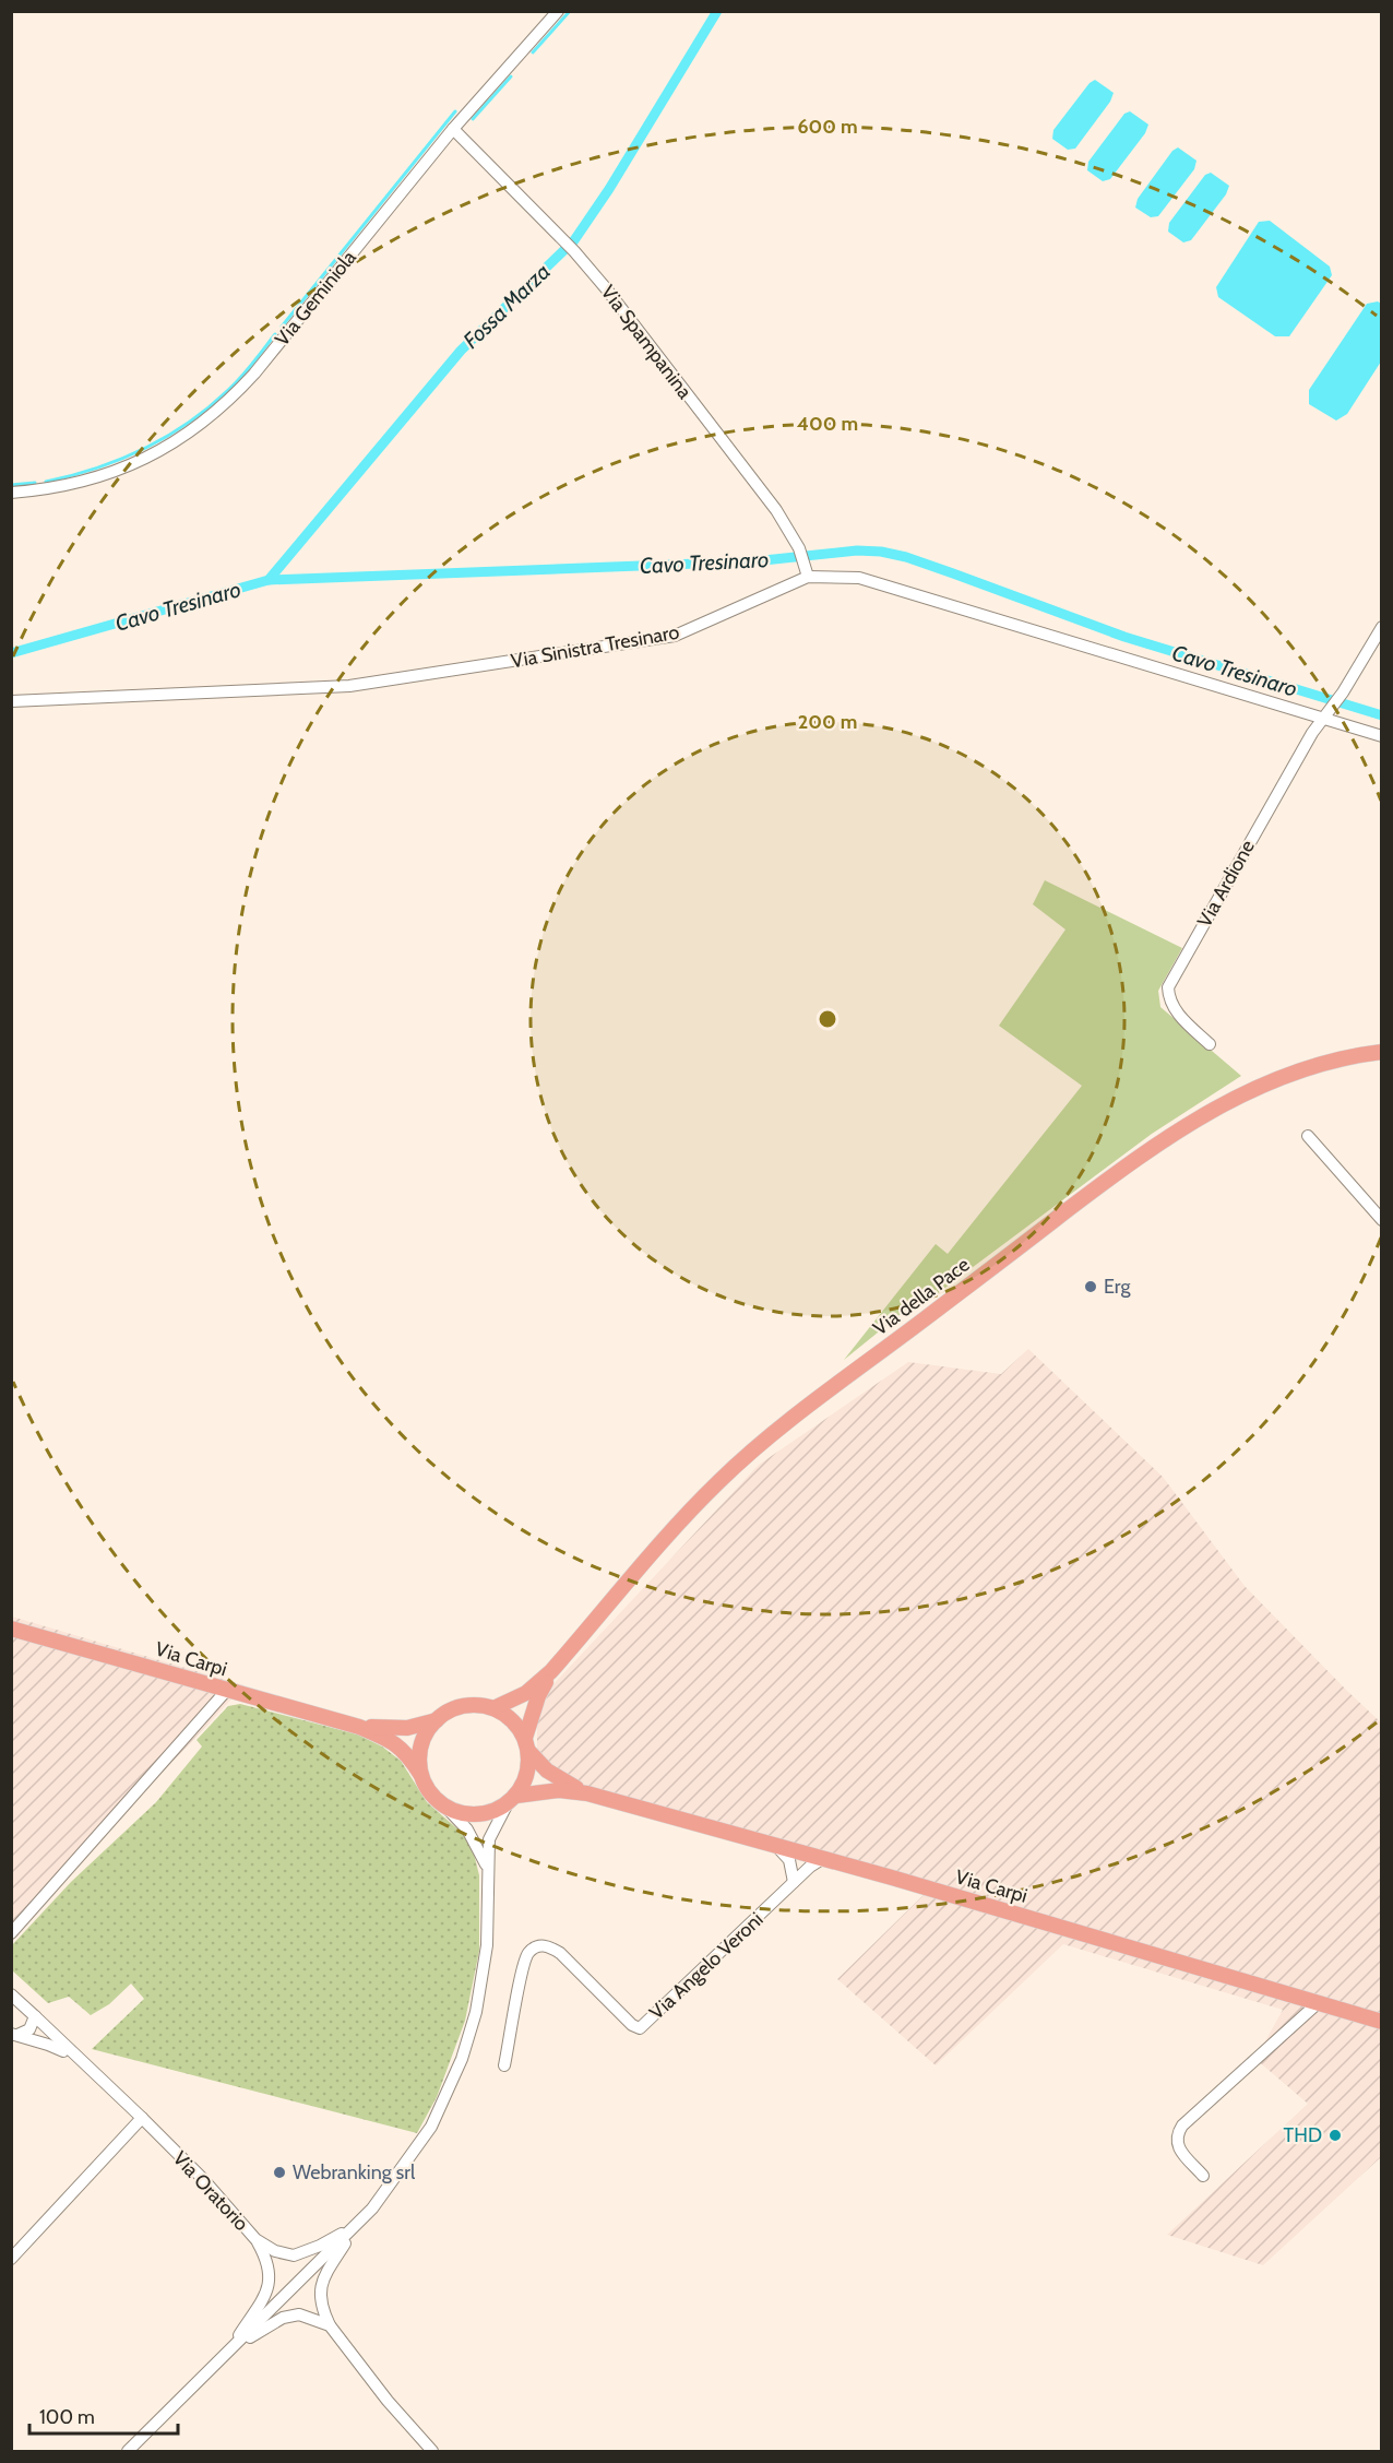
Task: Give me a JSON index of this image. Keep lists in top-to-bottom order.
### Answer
{
  "streets": {
    "main road": ["Via della Pace", "Via Carpi"],
    "street": [
      "Via Geminiola",
      "Via Spampanina",
      "Via Sinistra Tresinaro",
      "Via Ardione",
      "Via Angelo Veroni",
      "Via Oratorio"
    ]
  },
  "crossings": [
    ["Via Geminiola", "Via Spampanina"],
    ["Via Spampanina", "Via Sinistra Tresinaro"],
    ["Via Sinistra Tresinaro", "Via Ardione"],
    ["Via della Pace", "Via Carpi"],
    ["Via Carpi", "Via Angelo Veroni"]
  ],
  "water": ["Fossa Marza", "Cavo Tresinaro"],
  "places": ["Erg", "THD", "Webranking srl"],
  "scale_bar": "100 m",
  "rings": ["600 m", "400 m", "200 m"]
}
